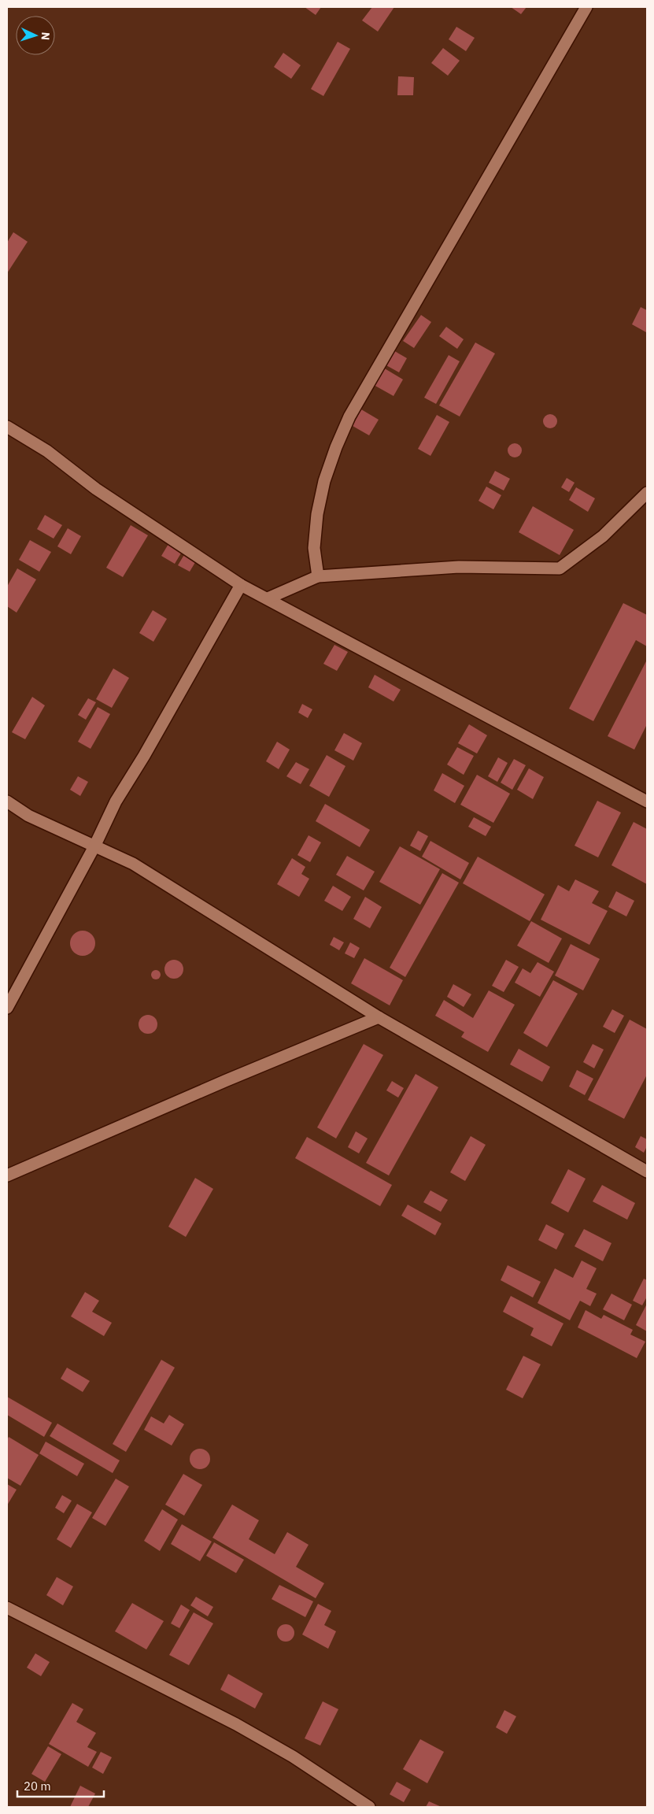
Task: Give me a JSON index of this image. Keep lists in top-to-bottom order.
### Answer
{
  "scale_bar": "20 m",
  "north": "right"
}
